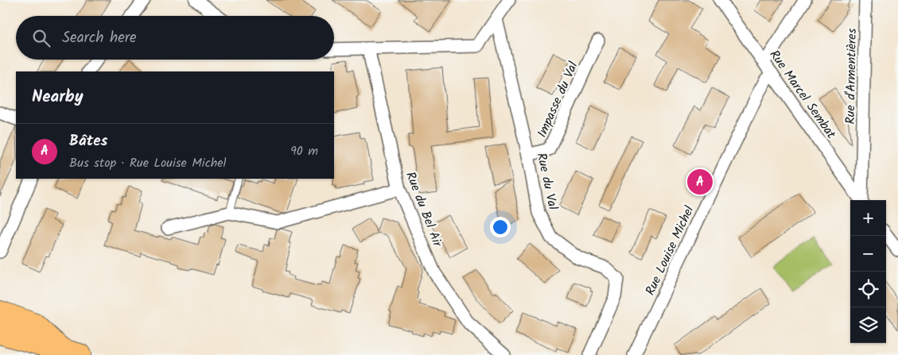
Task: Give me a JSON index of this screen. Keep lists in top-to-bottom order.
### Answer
{
  "streets": {
    "street": [
      "Rue d'Armentières",
      "Rue Marcel Sembat",
      "Impasse du Val",
      "Rue du Val",
      "Rue du Bel Air",
      "Rue Louise Michel"
    ]
  },
  "crossings": [
    ["Rue Marcel Sembat", "Rue Louise Michel"],
    ["Impasse du Val", "Rue du Val"]
  ],
  "page": {
    "search": "Search here",
    "heading": "Nearby",
    "list": [
      {
        "mark": "A",
        "name": "Bâtes",
        "note": "Bus stop · Rue Louise Michel",
        "value": "90 m"
      }
    ],
    "pins": "A",
    "map_buttons": ["+", "−"]
  }
}
